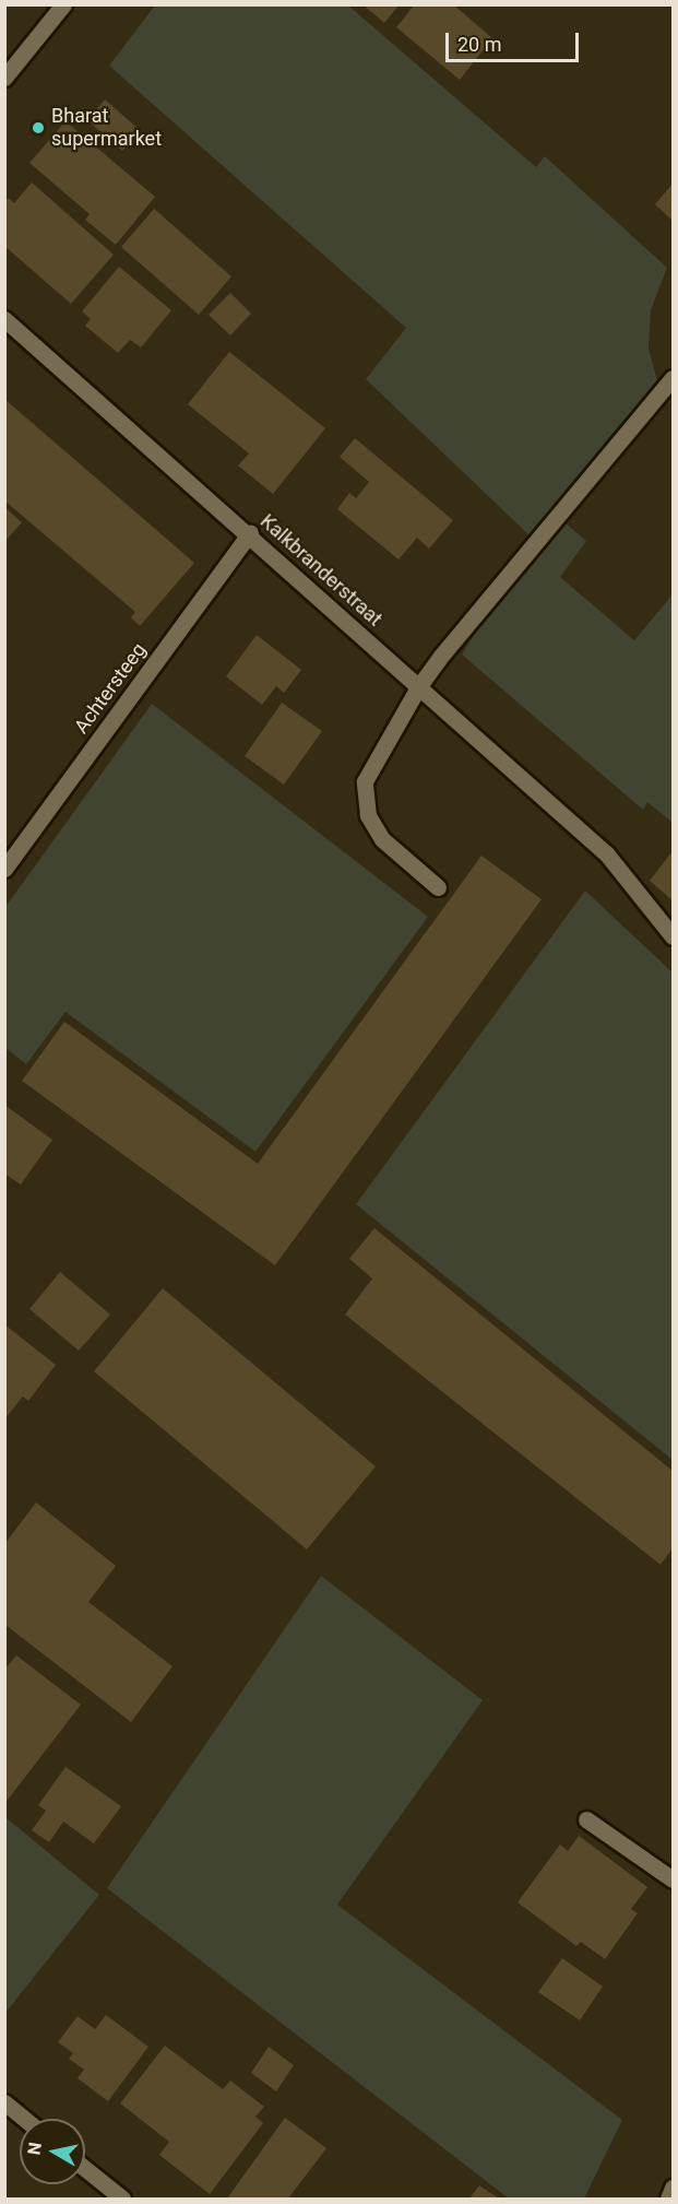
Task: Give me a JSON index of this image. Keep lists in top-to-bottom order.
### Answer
{
  "streets": {
    "street": ["Kalkbranderstraat", "Achtersteeg"]
  },
  "crossings": [
    ["Kalkbranderstraat", "Achtersteeg"]
  ],
  "places": ["Bharat supermarket"],
  "scale_bar": "20 m",
  "north": "left"
}
